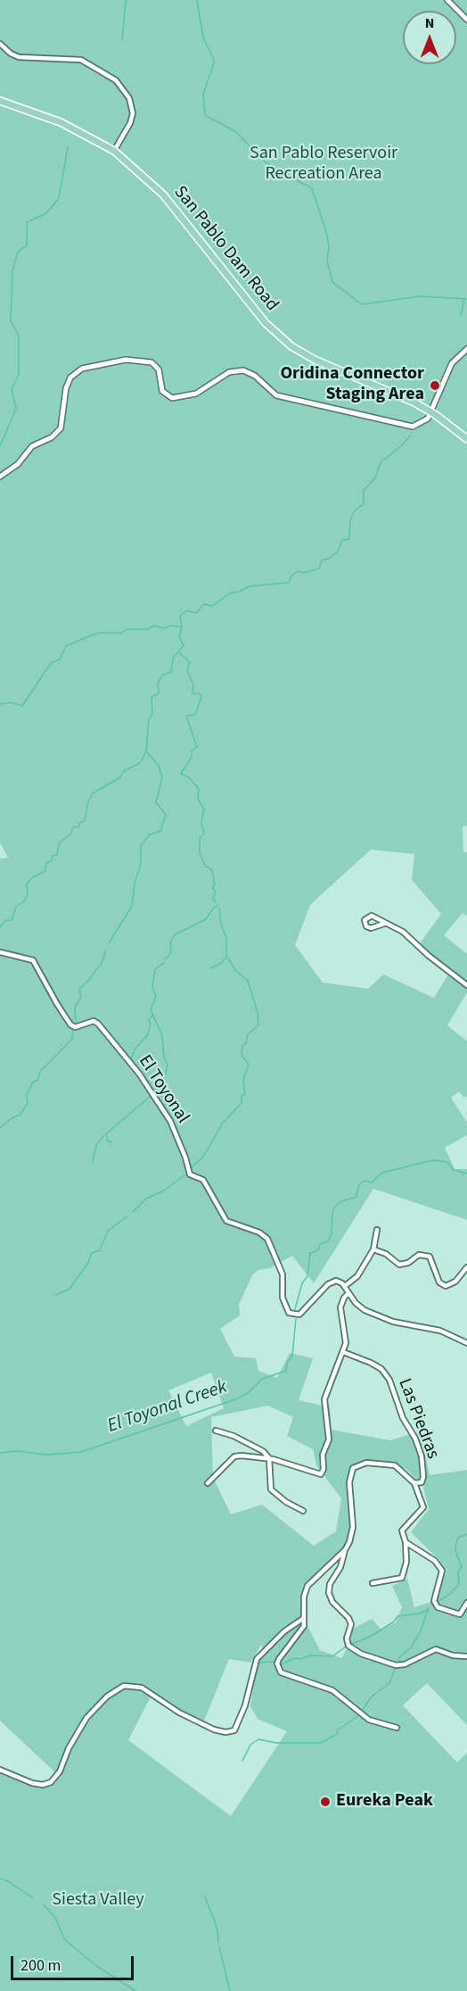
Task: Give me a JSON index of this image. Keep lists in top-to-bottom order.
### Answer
{
  "streets": {
    "main road": ["San Pablo Dam Road"],
    "street": ["El Toyonal", "Las Piedras"]
  },
  "water": ["El Toyonal Creek"],
  "parks": ["San Pablo Reservoir Recreation Area", "Siesta Valley"],
  "places": ["Oridina Connector Staging Area", "Eureka Peak"],
  "scale_bar": "200 m",
  "north": "top"
}
